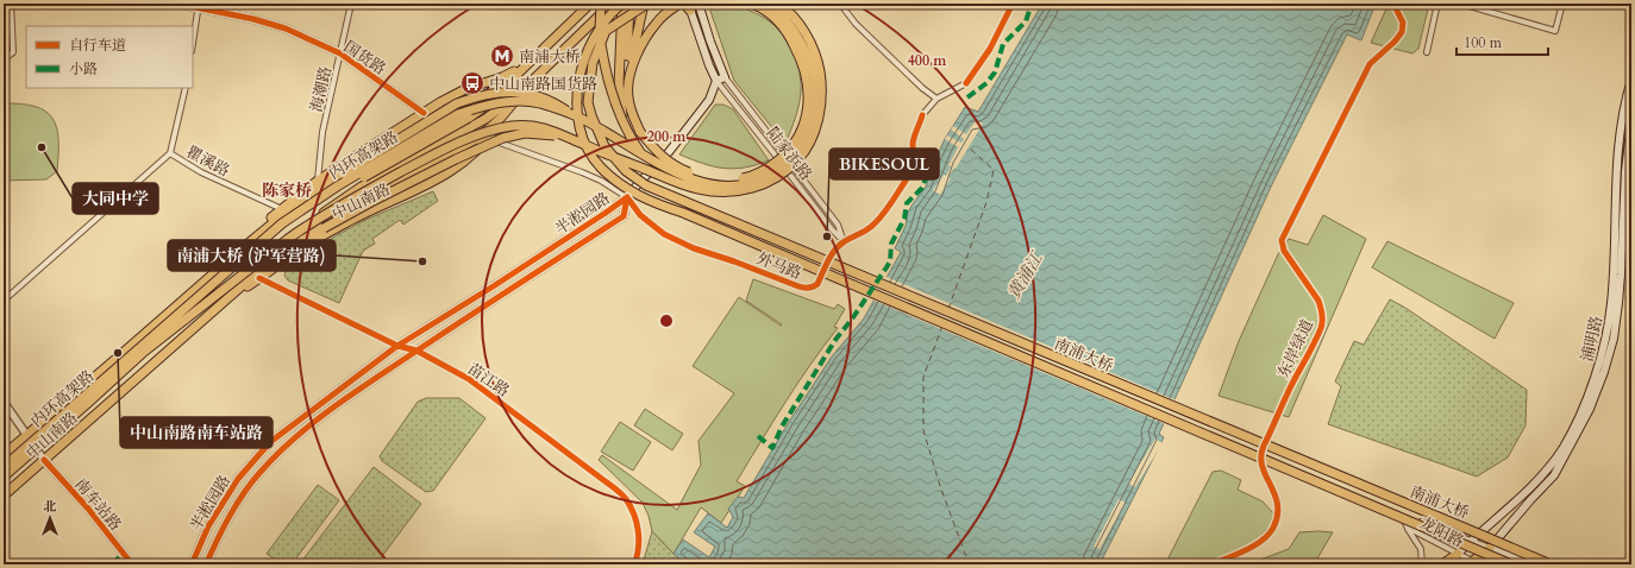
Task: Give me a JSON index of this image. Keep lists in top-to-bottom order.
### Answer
{
  "streets": {
    "main road": [
      "陆家浜路",
      "内环高架路",
      "中山南路",
      "半淞园路",
      "浦明路",
      "南浦大桥",
      "龙阳路"
    ],
    "street": [
      "国货路",
      "海潮路",
      "瞿溪路",
      "外马路",
      "苗江路",
      "南车站路"
    ],
    "cycle path": ["东岸绿道"]
  },
  "crossings": [
    ["国货路", "海潮路"],
    ["国货路", "中山南路"],
    ["海潮路", "中山南路"],
    ["陆家浜路", "半淞园路"],
    ["陆家浜路", "外马路"],
    ["瞿溪路", "中山南路"],
    ["中山南路", "外马路"],
    ["中山南路", "苗江路"],
    ["中山南路", "南车站路"],
    ["半淞园路", "外马路"],
    ["半淞园路", "苗江路"],
    ["浦明路", "龙阳路"]
  ],
  "districts": ["陈家桥"],
  "water": ["黄浦江"],
  "places": {
    "metro station": ["南浦大桥"],
    "bus stop": ["中山南路国货路"],
    "other": [
      "大同中学",
      "BIKESOUL",
      "南浦大桥 (沪军营路)",
      "中山南路南车站路"
    ]
  },
  "legend": ["自行车道", "小路"],
  "scale_bar": "100 m",
  "north": "top",
  "rings": ["400 m", "200 m"]
}
